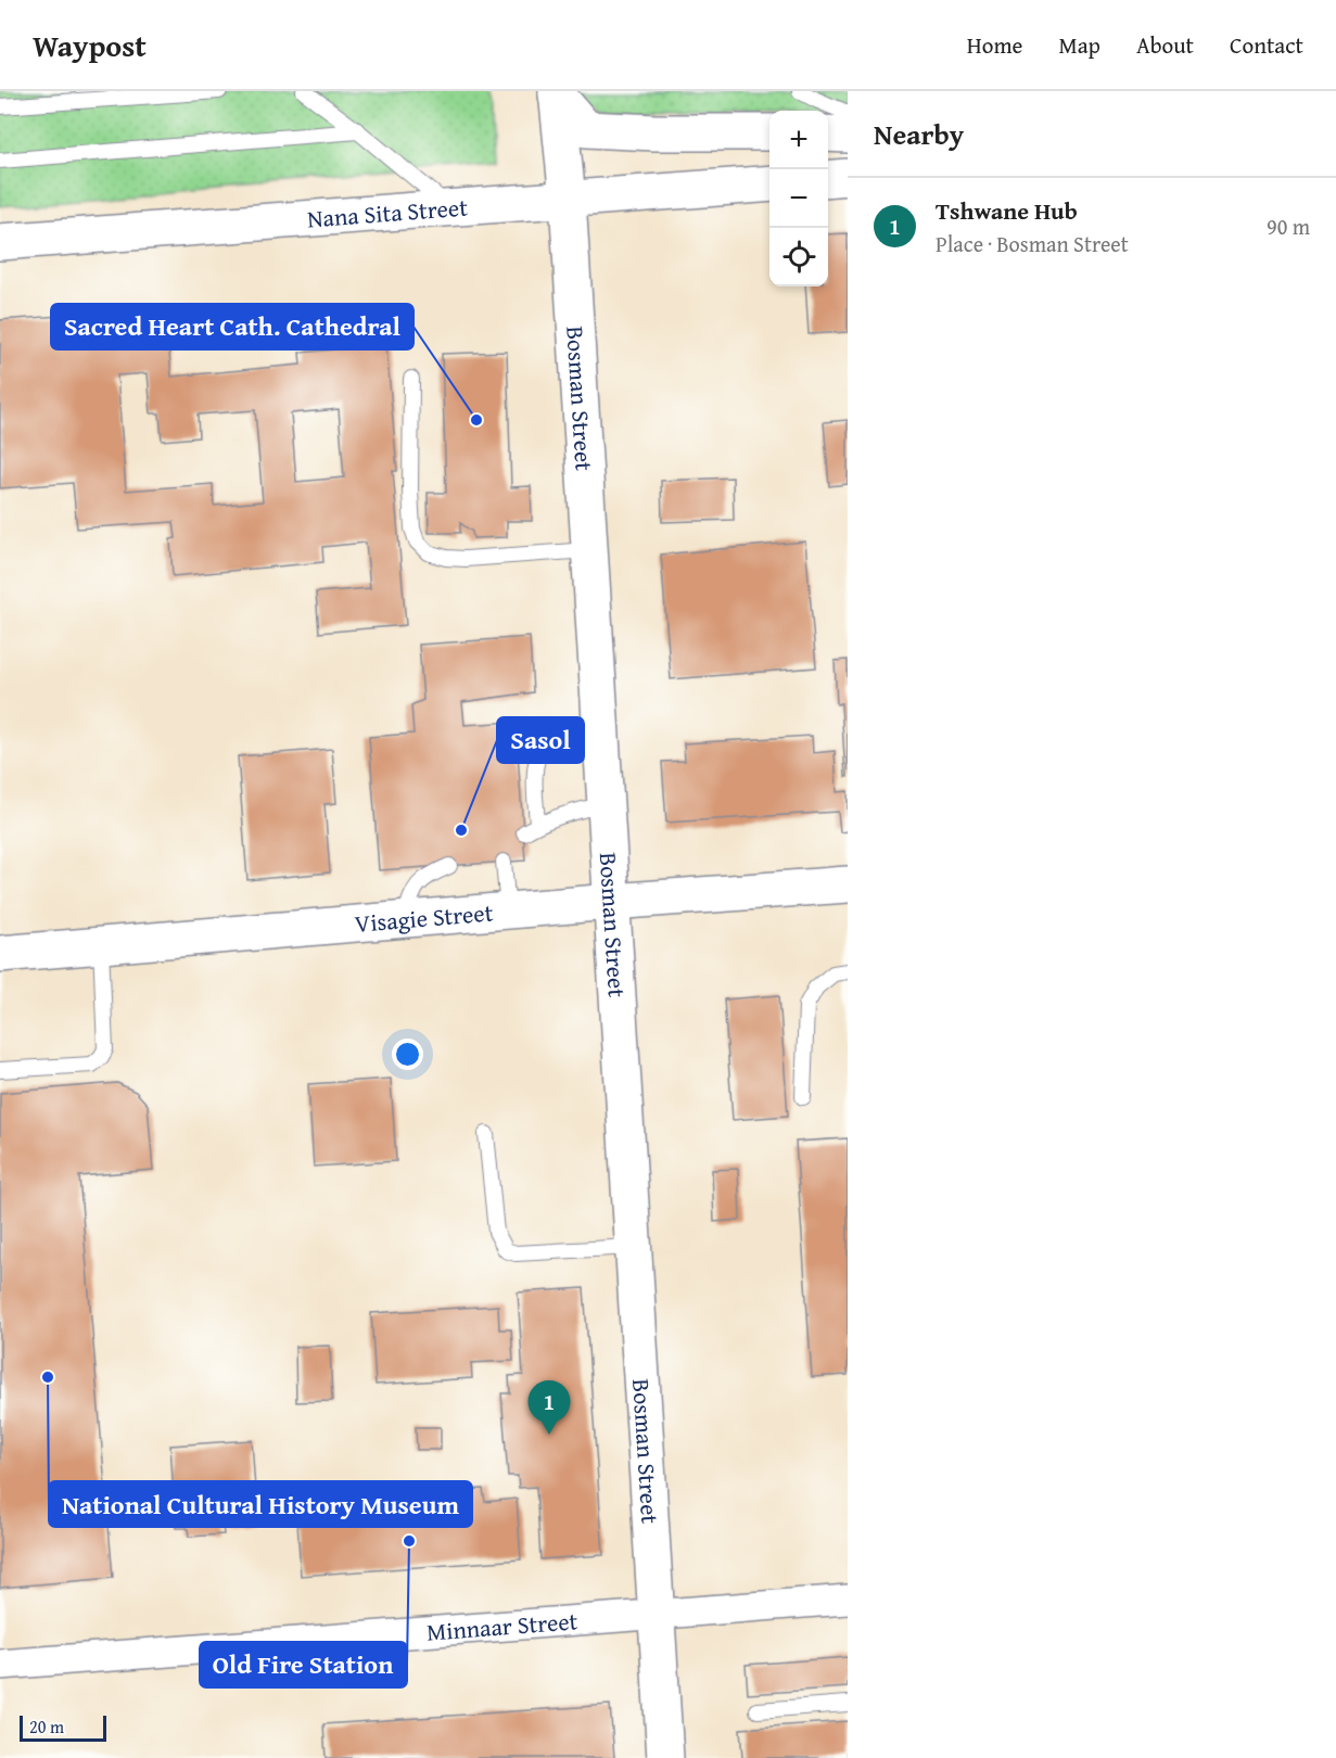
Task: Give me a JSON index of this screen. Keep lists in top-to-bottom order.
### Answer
{
  "streets": {
    "main road": ["Nana Sita Street", "Bosman Street", "Visagie Street"],
    "street": ["Minnaar Street"]
  },
  "crossings": [
    ["Nana Sita Street", "Bosman Street"],
    ["Bosman Street", "Visagie Street"],
    ["Bosman Street", "Minnaar Street"]
  ],
  "places": [
    "Sacred Heart Cath. Cathedral",
    "Sasol",
    "National Cultural History Museum",
    "Old Fire Station"
  ],
  "scale_bar": "20 m",
  "page": {
    "header": "Waypost",
    "nav": [
      "Home",
      "Map",
      "About",
      "Contact"
    ],
    "heading": "Nearby",
    "map_buttons": ["+", "−"],
    "list": [
      {
        "mark": "1",
        "name": "Tshwane Hub",
        "note": "Place · Bosman Street",
        "value": "90 m"
      }
    ],
    "pins": "1",
    "scale": "20 m"
  }
}
